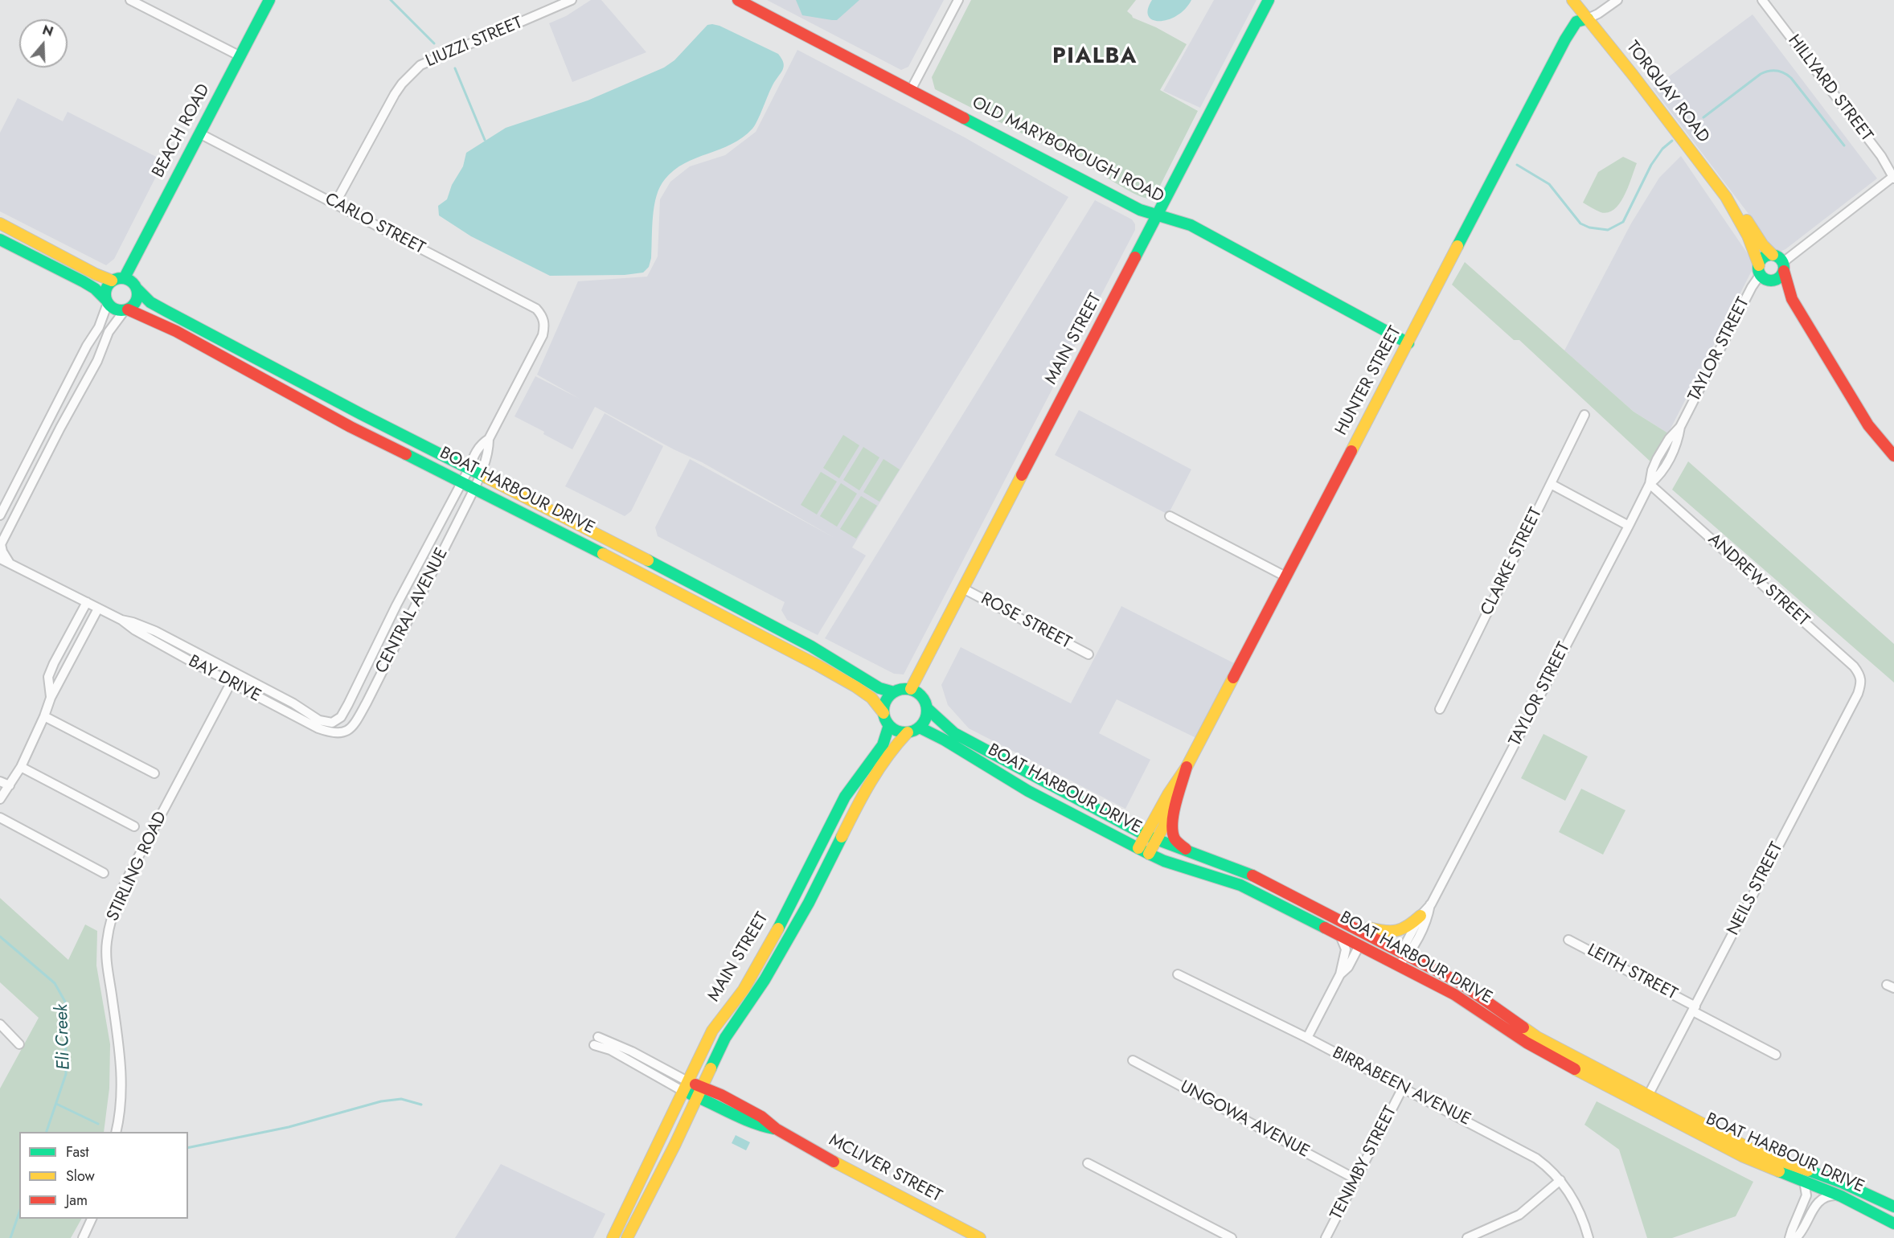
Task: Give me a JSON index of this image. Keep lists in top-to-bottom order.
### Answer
{
  "streets": {
    "main road": [
      "TORQUAY ROAD",
      "BEACH ROAD",
      "OLD MARYBOROUGH ROAD",
      "MAIN STREET",
      "HUNTER STREET",
      "BOAT HARBOUR DRIVE",
      "MCLIVER STREET"
    ],
    "street": [
      "LIUZZI STREET",
      "HILLYARD STREET",
      "CARLO STREET",
      "TAYLOR STREET",
      "CLARKE STREET",
      "ANDREW STREET",
      "CENTRAL AVENUE",
      "ROSE STREET",
      "BAY DRIVE",
      "STIRLING ROAD",
      "NEILS STREET",
      "LEITH STREET",
      "BIRRABEEN AVENUE",
      "UNGOWA AVENUE",
      "TENIMBY STREET"
    ]
  },
  "crossings": [
    ["LIUZZI STREET", "CARLO STREET"],
    ["TORQUAY ROAD", "TAYLOR STREET"],
    ["TORQUAY ROAD", "HUNTER STREET"],
    ["BEACH ROAD", "CARLO STREET"],
    ["BEACH ROAD", "BOAT HARBOUR DRIVE"],
    ["OLD MARYBOROUGH ROAD", "MAIN STREET"],
    ["OLD MARYBOROUGH ROAD", "HUNTER STREET"],
    ["CARLO STREET", "CENTRAL AVENUE"],
    ["MAIN STREET", "BOAT HARBOUR DRIVE"],
    ["MAIN STREET", "ROSE STREET"],
    ["MAIN STREET", "MCLIVER STREET"],
    ["TAYLOR STREET", "BOAT HARBOUR DRIVE"],
    ["TAYLOR STREET", "ANDREW STREET"],
    ["HUNTER STREET", "BOAT HARBOUR DRIVE"],
    ["BOAT HARBOUR DRIVE", "CENTRAL AVENUE"],
    ["BOAT HARBOUR DRIVE", "NEILS STREET"],
    ["ANDREW STREET", "NEILS STREET"],
    ["CENTRAL AVENUE", "BAY DRIVE"],
    ["BAY DRIVE", "STIRLING ROAD"],
    ["NEILS STREET", "LEITH STREET"],
    ["BIRRABEEN AVENUE", "TENIMBY STREET"],
    ["UNGOWA AVENUE", "TENIMBY STREET"]
  ],
  "districts": ["PIALBA"],
  "water": ["Eli Creek"],
  "legend": ["Fast", "Slow", "Jam"],
  "north": "top"
}
